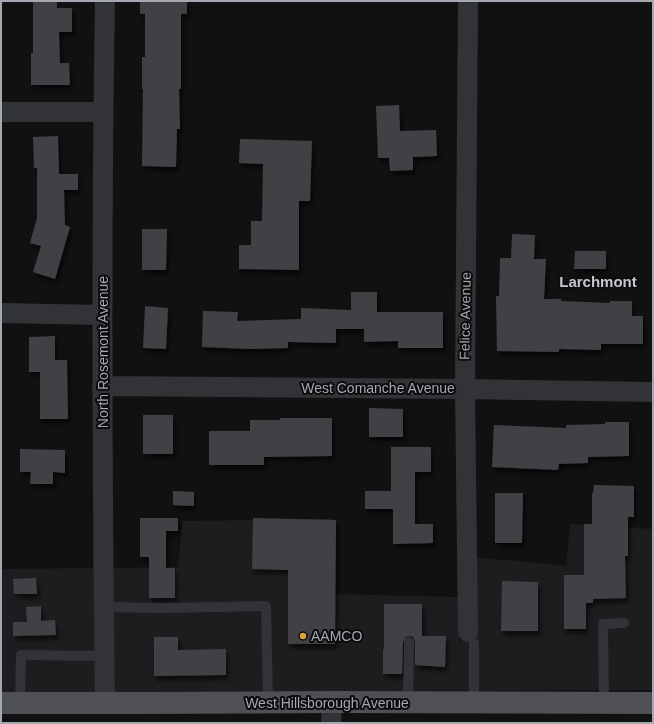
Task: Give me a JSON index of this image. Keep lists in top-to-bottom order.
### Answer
{
  "streets": {
    "main road": ["West Hillsborough Avenue"],
    "street": ["Felice Avenue", "North Rosemont Avenue", "West Comanche Avenue"]
  },
  "crossings": [
    ["Felice Avenue", "West Comanche Avenue"],
    ["North Rosemont Avenue", "West Comanche Avenue"],
    ["North Rosemont Avenue", "West Hillsborough Avenue"]
  ],
  "districts": ["Larchmont"],
  "places": ["AAMCO"]
}
